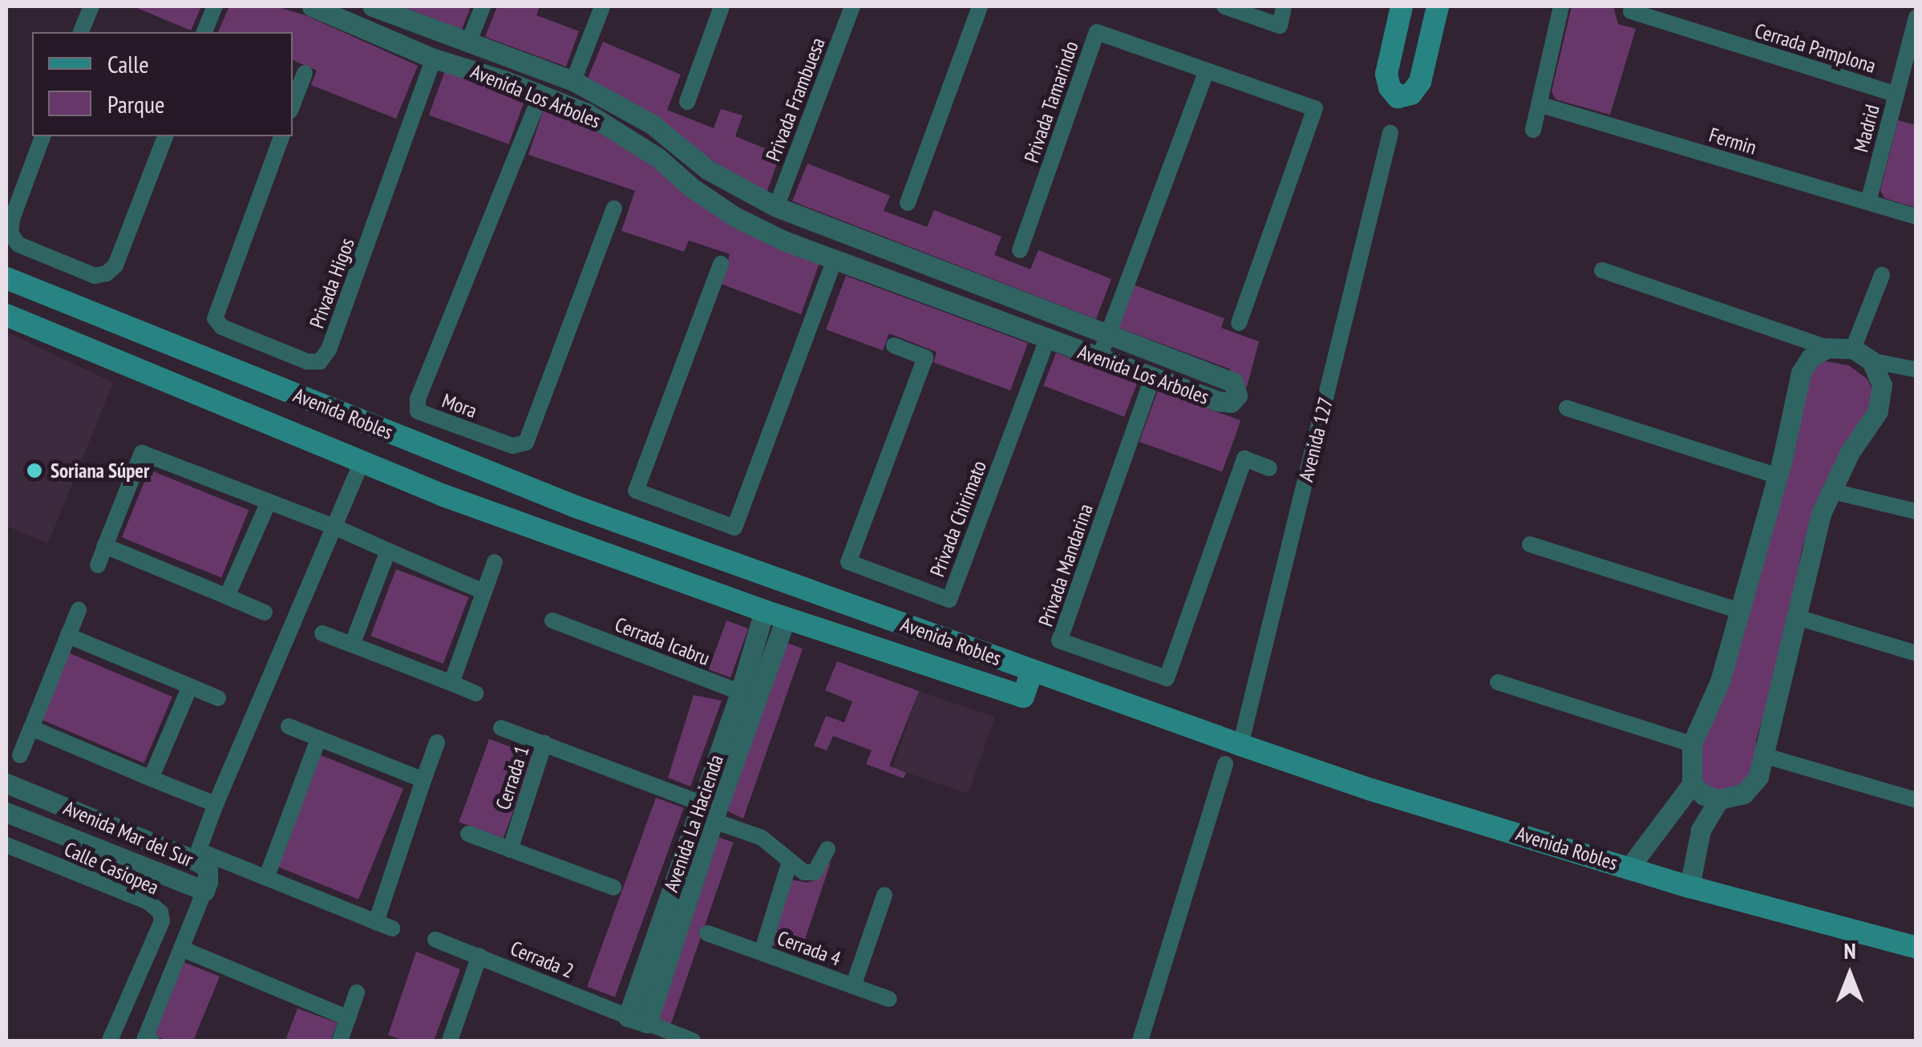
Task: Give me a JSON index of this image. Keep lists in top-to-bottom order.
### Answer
{
  "streets": {
    "main road": ["Avenida Robles"],
    "street": [
      "Cerrada Pamplona",
      "Avenida Los Arboles",
      "Privada Frambuesa",
      "Privada Tamarindo",
      "Madrid",
      "Fermin",
      "Privada Higos",
      "Mora",
      "Avenida 127",
      "Privada Chirimato",
      "Privada Mandarina",
      "Cerrada Icabru",
      "Cerrada 1",
      "Avenida La Hacienda",
      "Avenida Mar del Sur",
      "Calle Casiopea",
      "Cerrada 4",
      "Cerrada 2"
    ]
  },
  "crossings": [
    ["Cerrada Pamplona", "Madrid"],
    ["Avenida Los Arboles", "Privada Frambuesa"],
    ["Avenida Los Arboles", "Privada Higos"],
    ["Avenida Los Arboles", "Mora"],
    ["Avenida Los Arboles", "Privada Chirimato"],
    ["Avenida Los Arboles", "Privada Mandarina"],
    ["Madrid", "Fermin"],
    ["Avenida Robles", "Avenida 127"],
    ["Avenida Robles", "Avenida La Hacienda"],
    ["Cerrada Icabru", "Avenida La Hacienda"],
    ["Cerrada 1", "Avenida La Hacienda"],
    ["Avenida La Hacienda", "Cerrada 2"]
  ],
  "places": ["Soriana Súper"],
  "legend": ["Calle", "Parque"],
  "north": "top"
}
